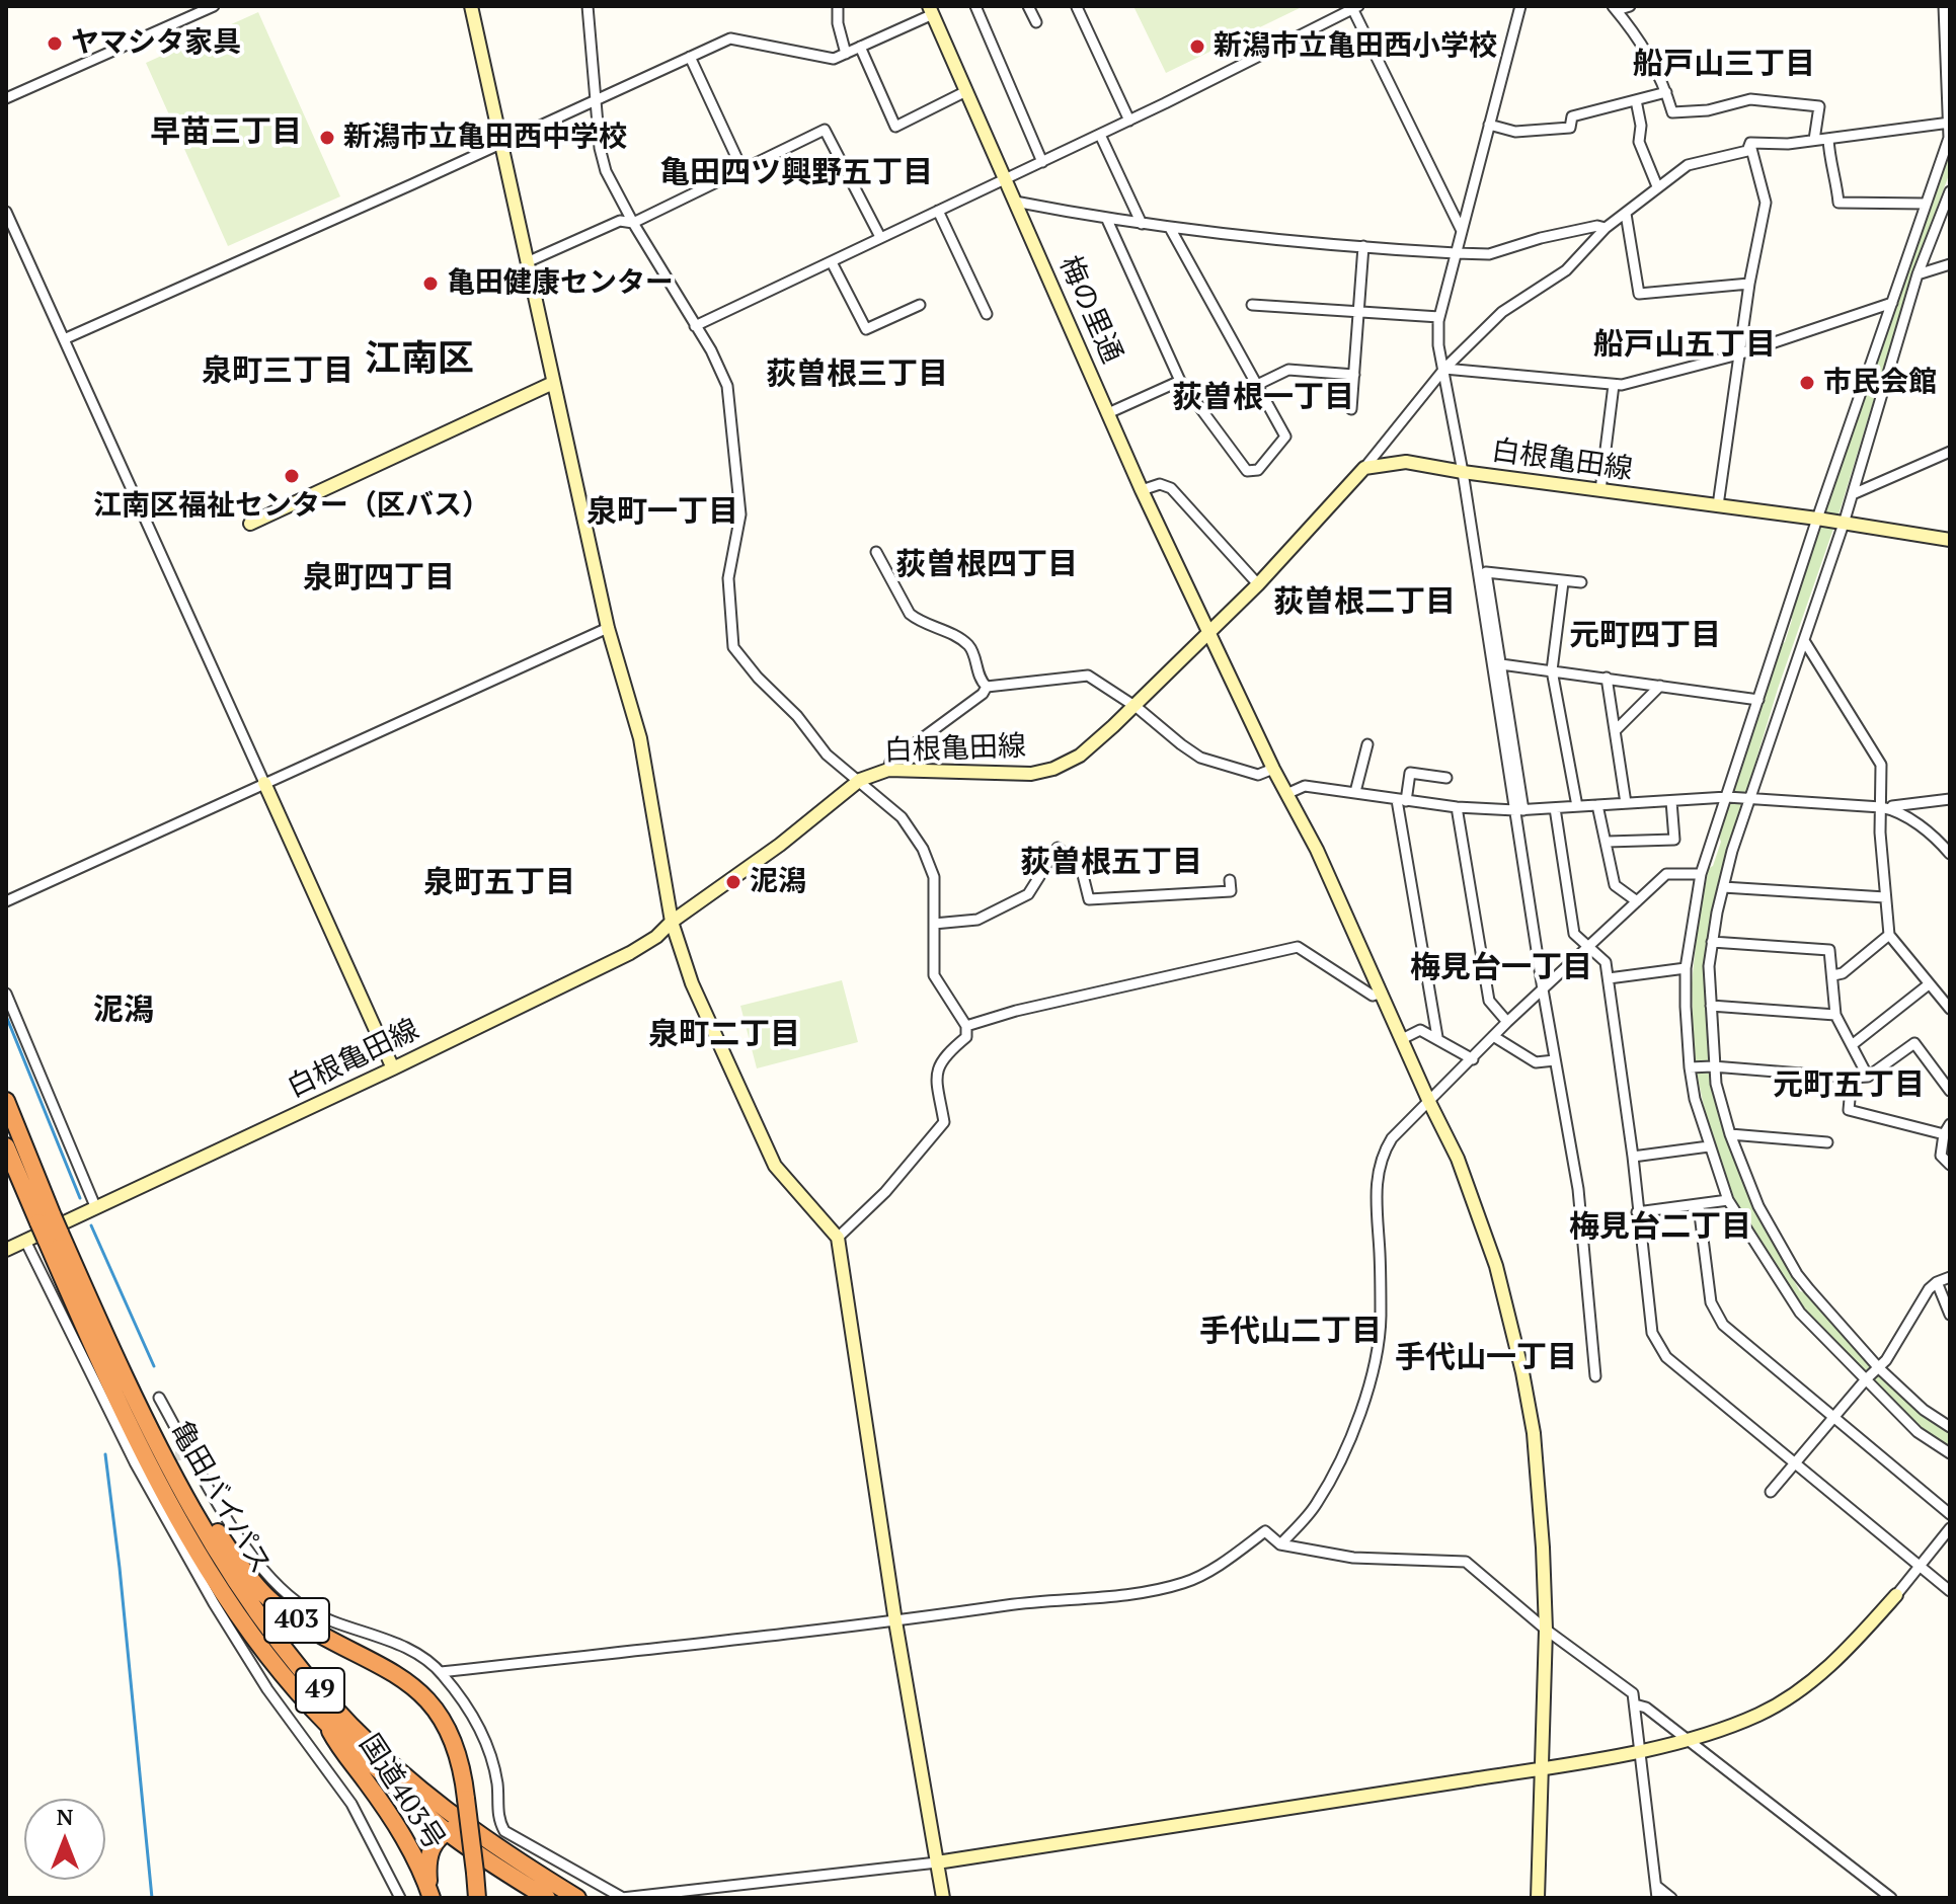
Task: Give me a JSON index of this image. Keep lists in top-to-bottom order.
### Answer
{
  "streets": {
    "highway": [
      "亀田バイパス",
      "403",
      "49",
      "国道403号"
    ],
    "street": ["梅の里通", "白根亀田線"]
  },
  "crossings": [
    ["梅の里通", "白根亀田線"],
    ["亀田バイパス", "国道403号"]
  ],
  "districts": [
    "船戸山三丁目",
    "早苗三丁目",
    "亀田四ツ興野五丁目",
    "船戸山五丁目",
    "江南区",
    "泉町三丁目",
    "荻曽根三丁目",
    "荻曽根一丁目",
    "泉町一丁目",
    "荻曽根四丁目",
    "泉町四丁目",
    "荻曽根二丁目",
    "元町四丁目",
    "荻曽根五丁目",
    "泉町五丁目",
    "梅見台一丁目",
    "泥潟",
    "泉町二丁目",
    "元町五丁目",
    "梅見台二丁目",
    "手代山二丁目",
    "手代山一丁目"
  ],
  "places": [
    "ヤマシタ家具",
    "新潟市立亀田西小学校",
    "新潟市立亀田西中学校",
    "亀田健康センター",
    "市民会館",
    "江南区福祉センター（区バス）",
    "泥潟"
  ],
  "north": "top"
}
